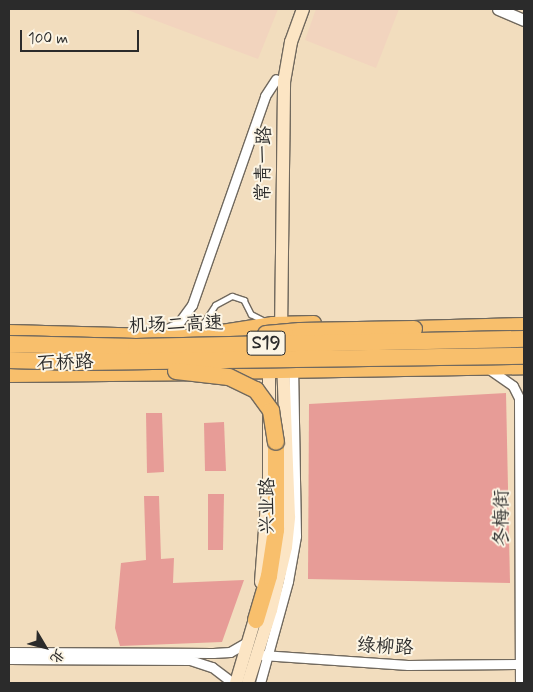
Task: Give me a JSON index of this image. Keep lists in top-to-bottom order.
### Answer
{
  "streets": {
    "highway": ["机场二高速", "S19"],
    "main road": ["常青一路", "兴业路"],
    "street": ["石桥路", "冬梅街", "绿柳路"]
  },
  "crossings": [
    ["常青一路", "兴业路"],
    ["兴业路", "绿柳路"],
    ["冬梅街", "绿柳路"]
  ],
  "scale_bar": "100 m",
  "north": "bottom right"
}
